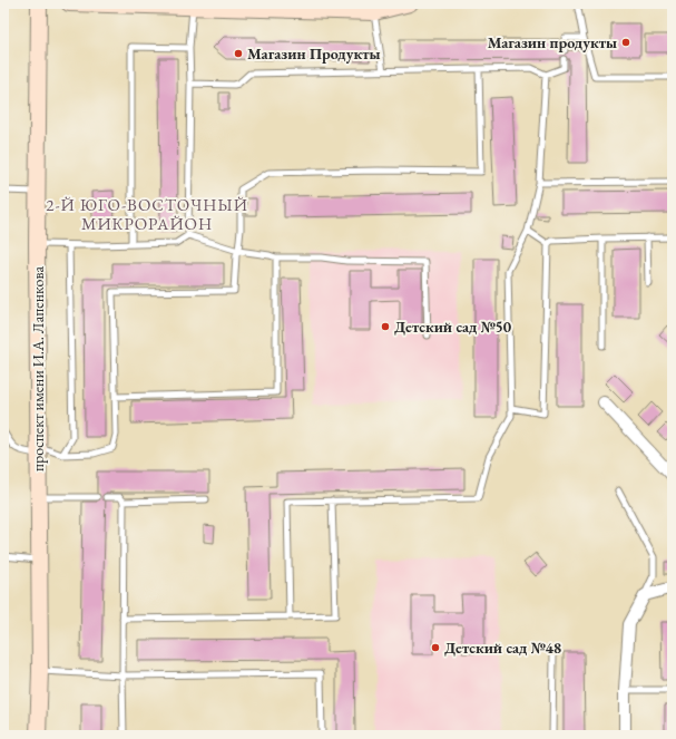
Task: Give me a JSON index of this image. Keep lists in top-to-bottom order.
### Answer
{
  "streets": {
    "main road": ["проспект имени И.А. Лапенкова"]
  },
  "districts": ["2-Й ЮГО-ВОСТОЧНЫЙ МИКРОРАЙОН"],
  "places": [
    "Магазин продукты",
    "Магазин Продукты",
    "Детский сад №50",
    "Детский сад №48"
  ]
}
